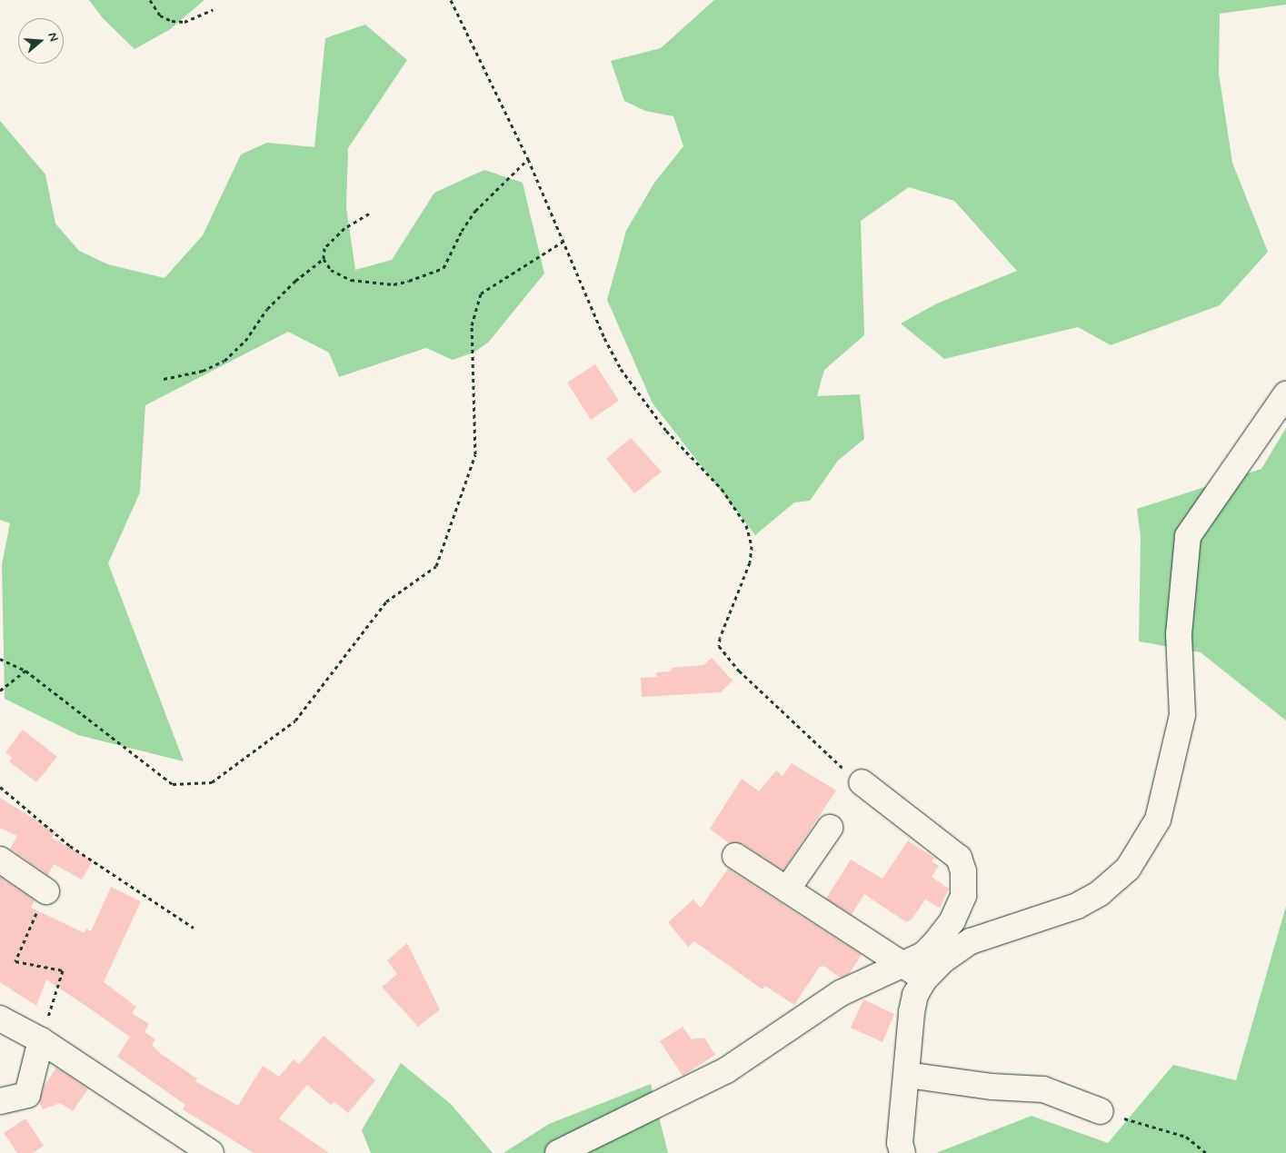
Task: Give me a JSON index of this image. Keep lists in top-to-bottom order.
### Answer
{
  "north": "right"
}
